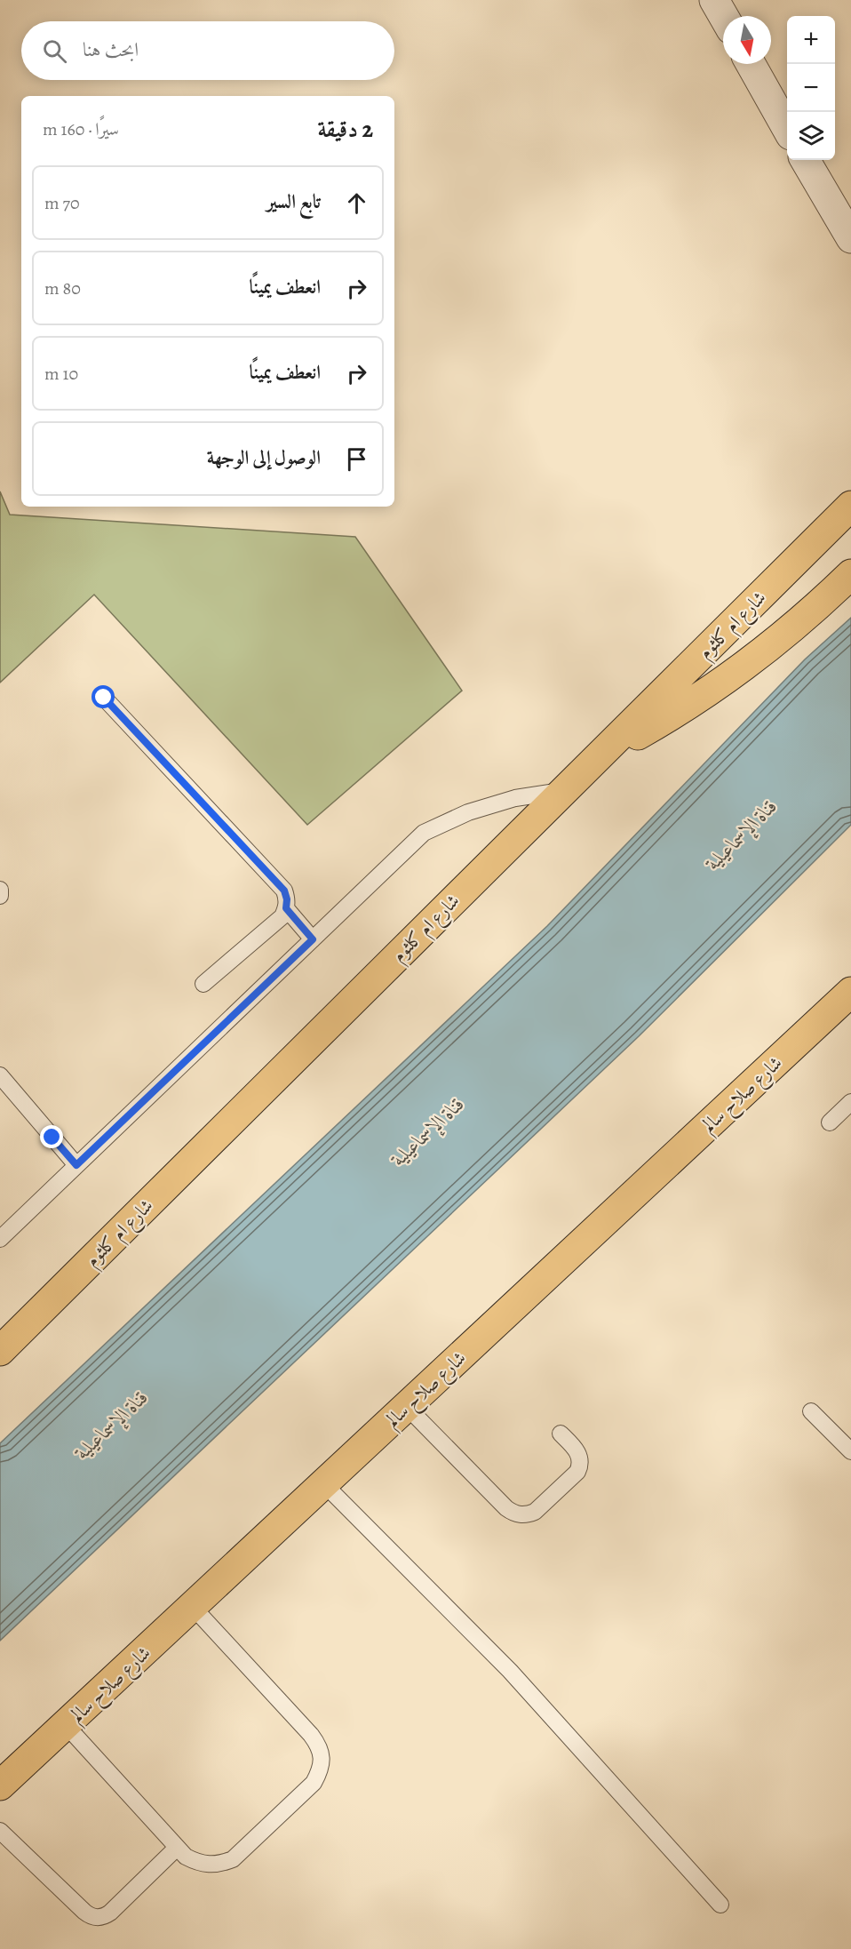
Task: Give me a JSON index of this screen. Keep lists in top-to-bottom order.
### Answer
{
  "streets": {
    "highway": ["شارع ام كلثوم", "شارع صلاح سالم"]
  },
  "water": ["قناة الإسماعيلية"],
  "north": "bottom",
  "page": {
    "map_buttons": ["+", "−"],
    "search": "ابحث هنا",
    "heading": ["2 دقيقة", "سيرًا · 160 m"],
    "list": [
      ["تابع السير", "70 m"],
      ["انعطف يمينًا", "80 m"],
      ["انعطف يمينًا", "10 m"],
      "الوصول إلى الوجهة"
    ]
  }
}
